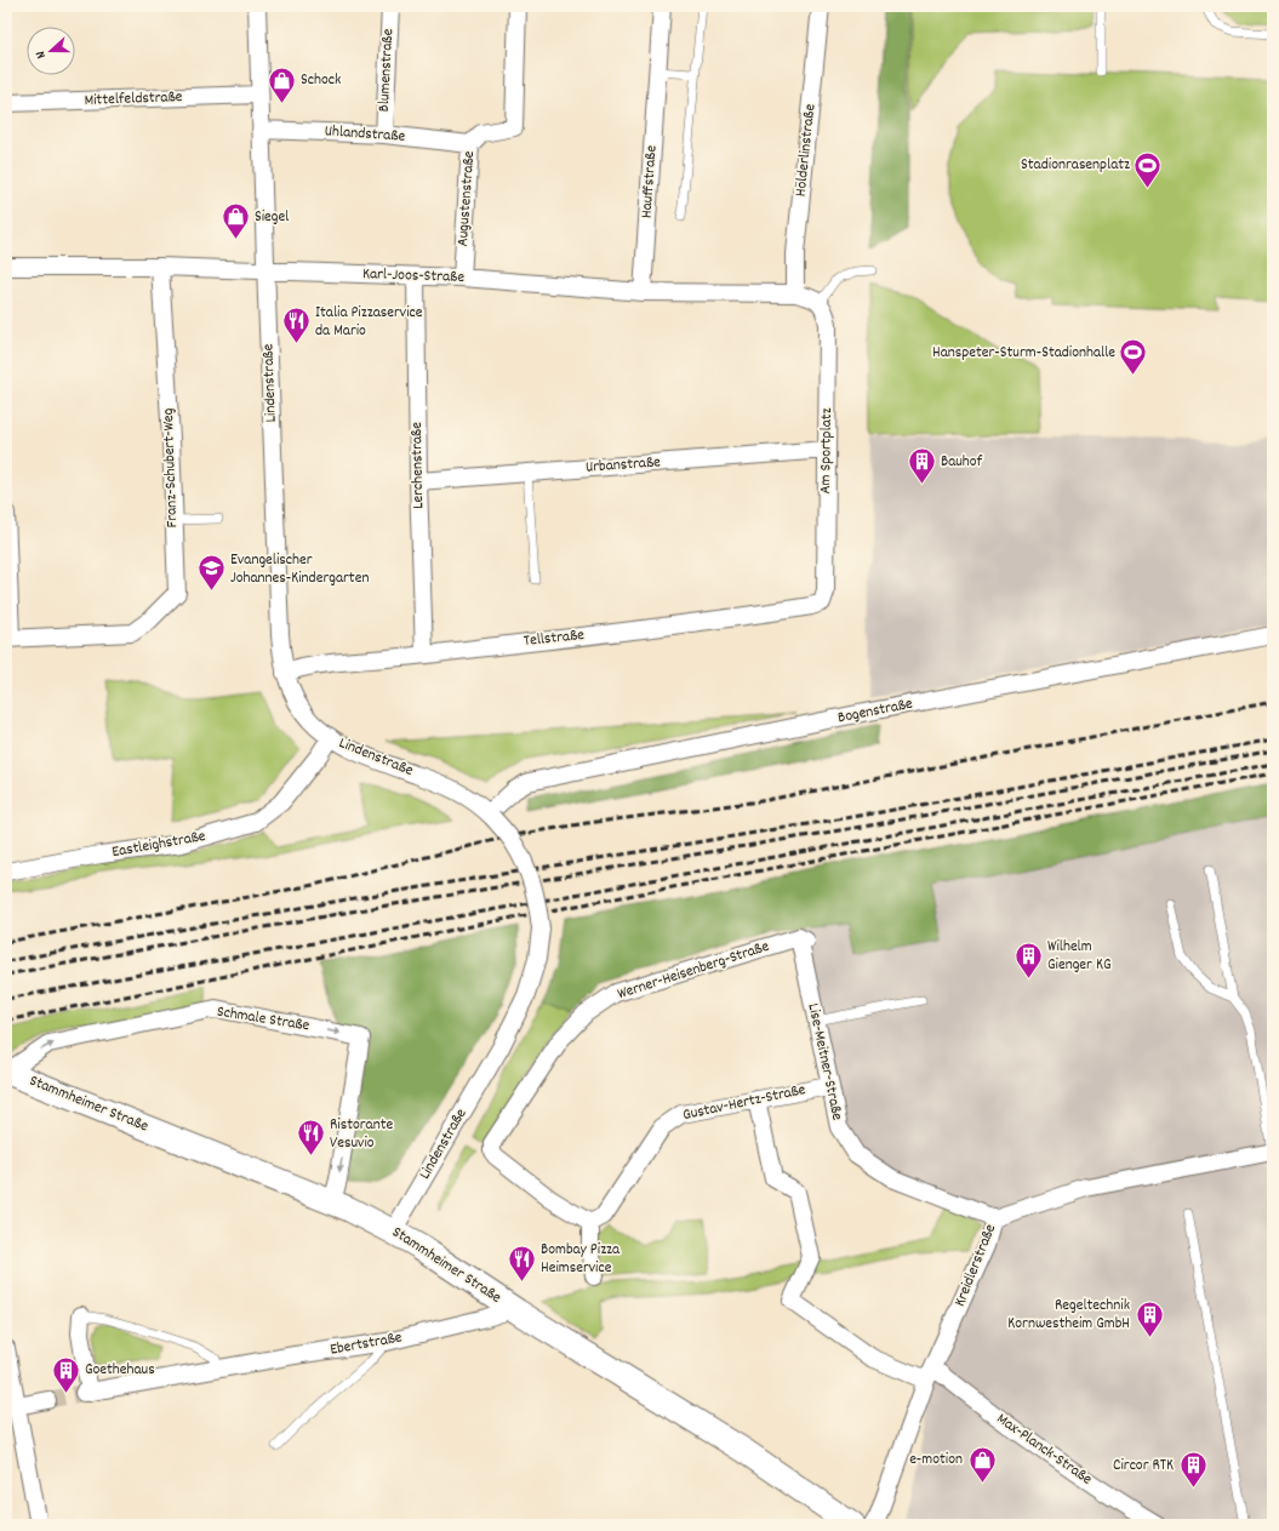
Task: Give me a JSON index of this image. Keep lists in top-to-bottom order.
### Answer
{
  "streets": {
    "main road": ["Stammheimer Straße"],
    "street": [
      "Blumenstraße",
      "Mittelfeldstraße",
      "Uhlandstraße",
      "Hölderlinstraße",
      "Hauffstraße",
      "Augustenstraße",
      "Karl-Joos-Straße",
      "Lindenstraße",
      "Am Sportplatz",
      "Lerchenstraße",
      "Urbanstraße",
      "Franz-Schubert-Weg",
      "Tellstraße",
      "Bogenstraße",
      "Eastleighstraße",
      "Werner-Heisenberg-Straße",
      "Schmale Straße",
      "Lise-Meitner-Straße",
      "Gustav-Hertz-Straße",
      "Kreidlerstraße",
      "Ebertstraße",
      "Max-Planck-Straße"
    ]
  },
  "crossings": [
    ["Blumenstraße", "Uhlandstraße"],
    ["Mittelfeldstraße", "Lindenstraße"],
    ["Uhlandstraße", "Augustenstraße"],
    ["Uhlandstraße", "Lindenstraße"],
    ["Hölderlinstraße", "Karl-Joos-Straße"],
    ["Hauffstraße", "Karl-Joos-Straße"],
    ["Augustenstraße", "Karl-Joos-Straße"],
    ["Karl-Joos-Straße", "Lindenstraße"],
    ["Karl-Joos-Straße", "Am Sportplatz"],
    ["Karl-Joos-Straße", "Lerchenstraße"],
    ["Karl-Joos-Straße", "Franz-Schubert-Weg"],
    ["Lindenstraße", "Tellstraße"],
    ["Lindenstraße", "Bogenstraße"],
    ["Lindenstraße", "Eastleighstraße"],
    ["Lindenstraße", "Stammheimer Straße"],
    ["Am Sportplatz", "Urbanstraße"],
    ["Am Sportplatz", "Tellstraße"],
    ["Lerchenstraße", "Urbanstraße"],
    ["Lerchenstraße", "Tellstraße"],
    ["Werner-Heisenberg-Straße", "Lise-Meitner-Straße"],
    ["Werner-Heisenberg-Straße", "Gustav-Hertz-Straße"],
    ["Schmale Straße", "Stammheimer Straße"],
    ["Lise-Meitner-Straße", "Gustav-Hertz-Straße"],
    ["Lise-Meitner-Straße", "Kreidlerstraße"],
    ["Gustav-Hertz-Straße", "Max-Planck-Straße"],
    ["Stammheimer Straße", "Ebertstraße"],
    ["Kreidlerstraße", "Max-Planck-Straße"]
  ],
  "places": {
    "shop": ["Schock", "Siegel", "e-motion"],
    "sports": ["Stadionrasenplatz", "Hanspeter-Sturm-Stadionhalle"],
    "restaurant": ["Italia Pizzaservice da Mario", "Ristorante Vesuvio", "Bombay Pizza Heimservice"],
    "building": [
      "Bauhof",
      "Wilhelm Gienger KG",
      "Regeltechnik Kornwestheim GmbH",
      "Goethehaus",
      "Circor RTK"
    ],
    "school or university": ["Evangelischer Johannes-Kindergarten"]
  },
  "north": "left"
}
